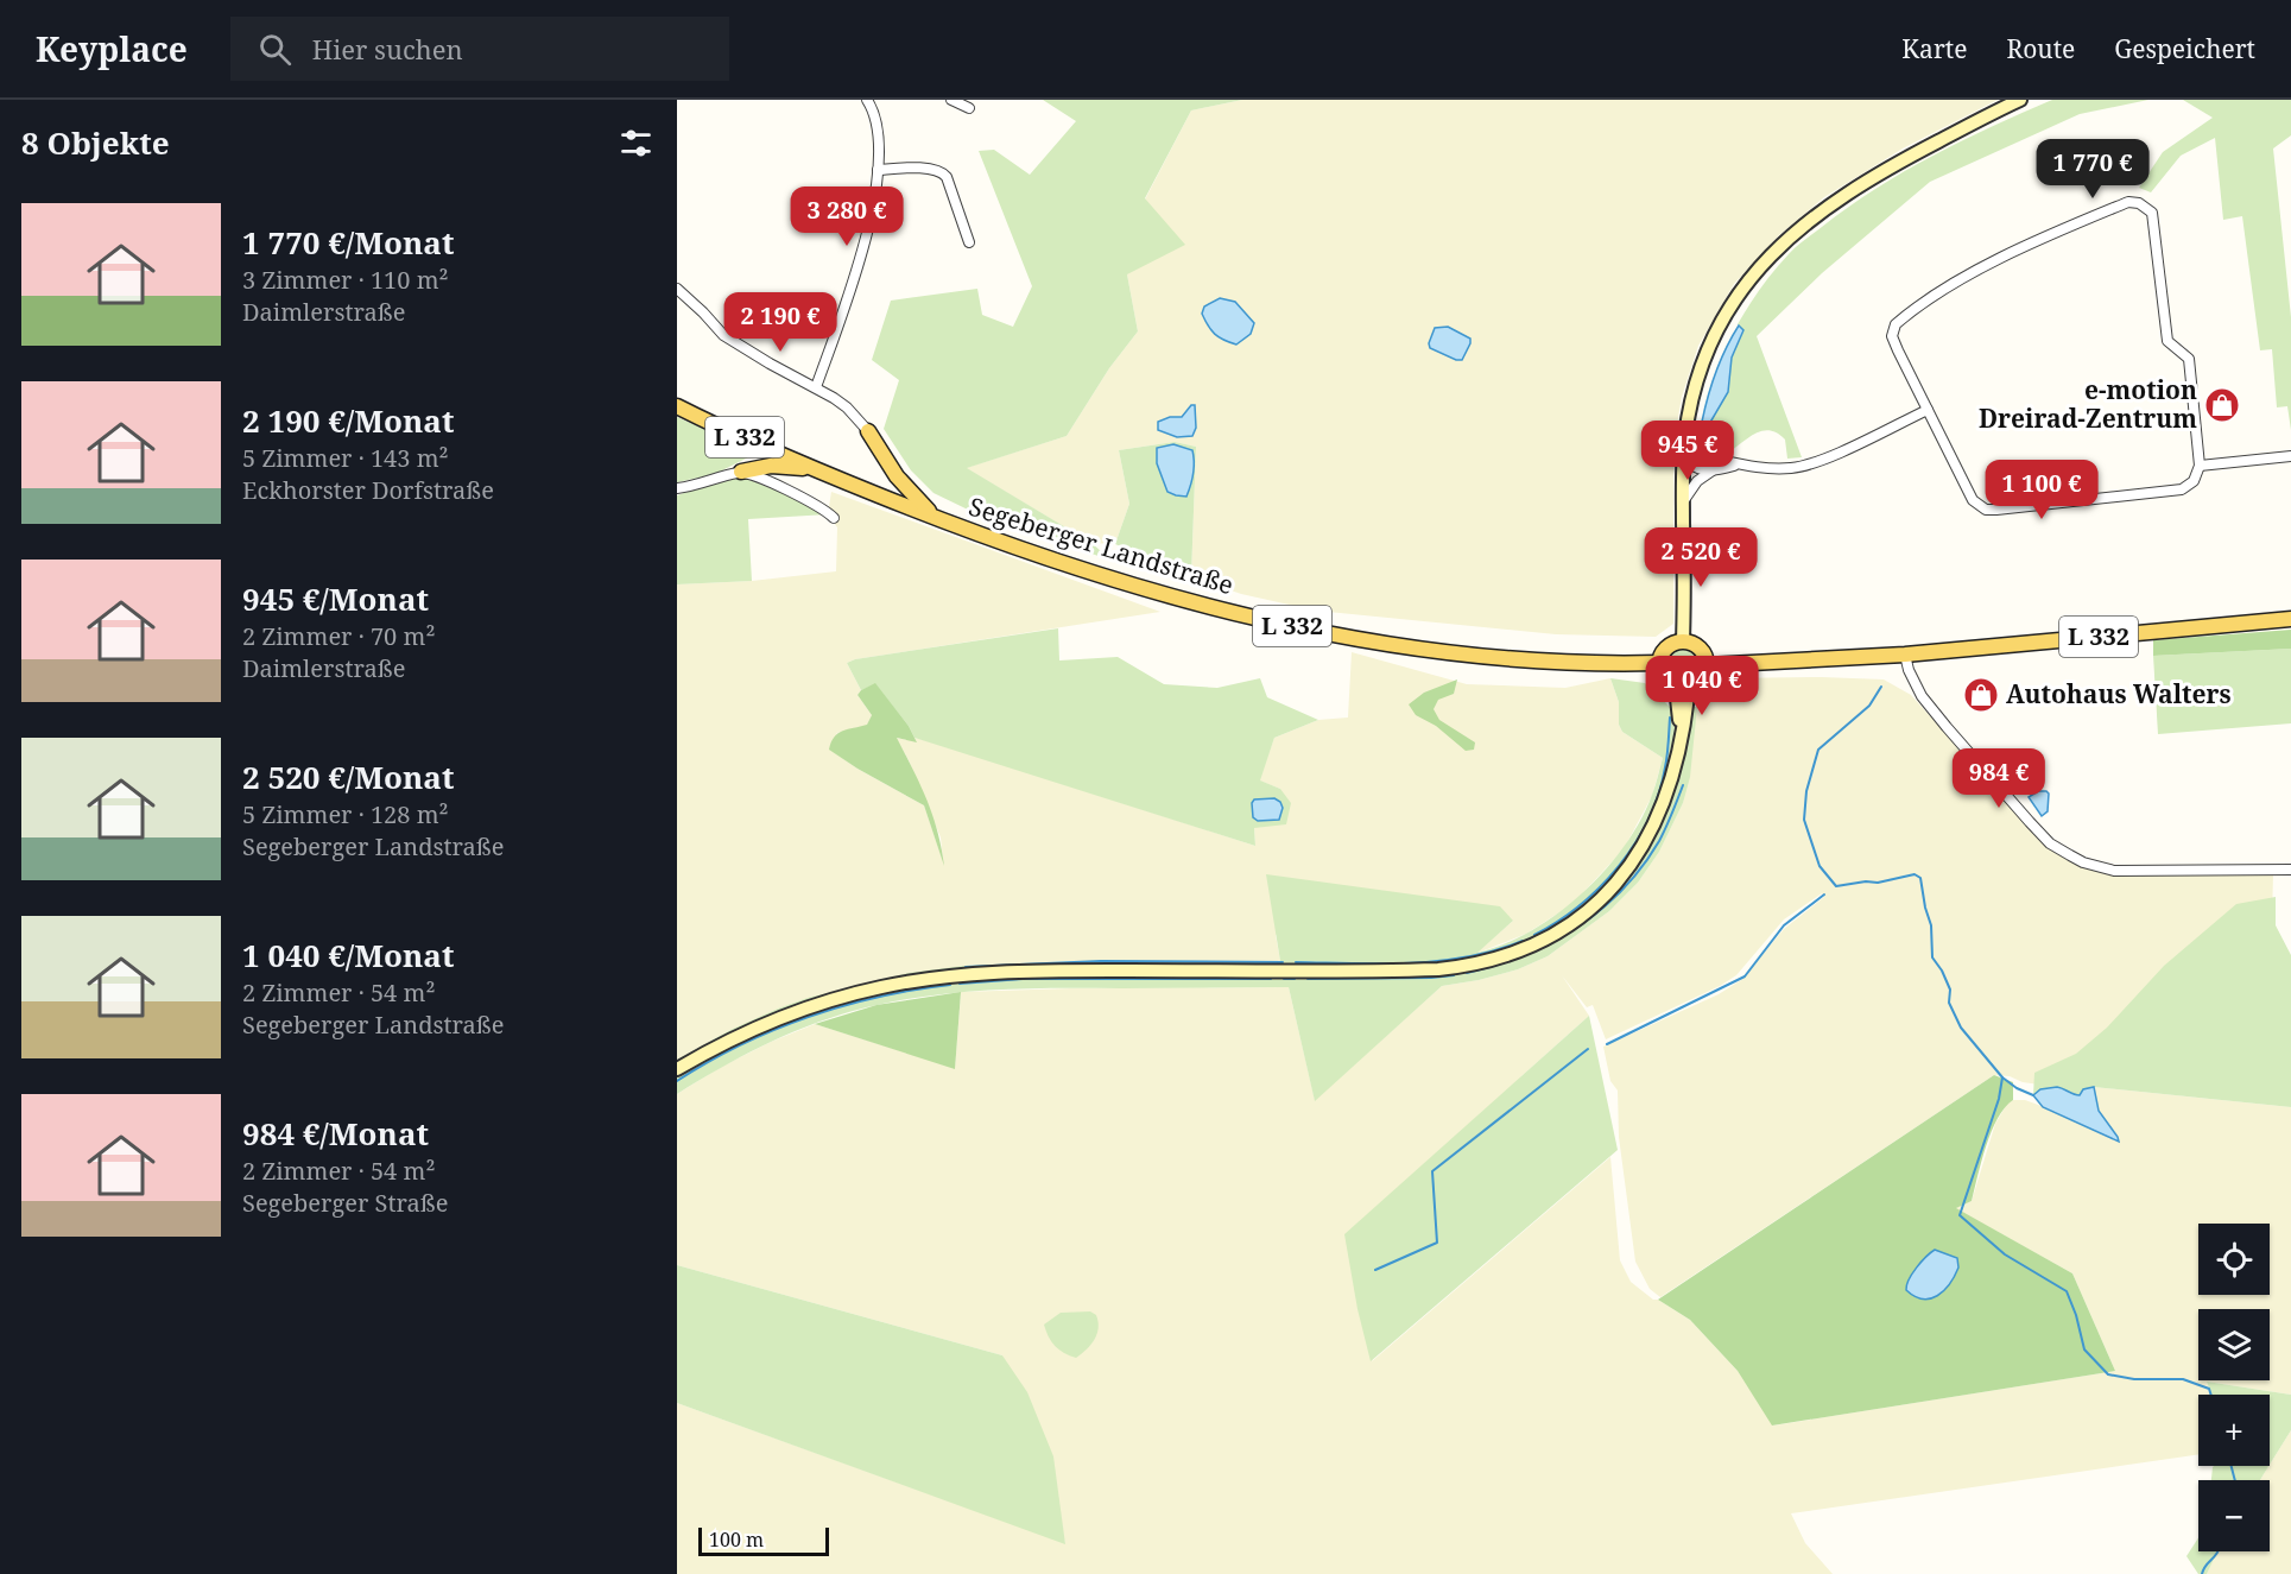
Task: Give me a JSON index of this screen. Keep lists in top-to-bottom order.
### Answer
{
  "streets": {
    "main road": ["L 332", "Segeberger Landstraße"]
  },
  "crossings": [
    ["L 332", "Segeberger Landstraße"]
  ],
  "places": {
    "shop": ["e-motion Dreirad-Zentrum", "Autohaus Walters"]
  },
  "scale_bar": "100 m",
  "page": {
    "header": "Keyplace",
    "search": "Hier suchen",
    "nav": ["Karte", "Route", "Gespeichert"],
    "heading": "8 Objekte",
    "price": [
      "1 770 €",
      "3 280 €",
      "2 190 €",
      "945 €",
      "1 100 €",
      "2 520 €",
      "1 040 €",
      "984 €"
    ],
    "list": [
      {
        "name": "1 770 €/Monat",
        "note": "3 Zimmer · 110 m² · Daimlerstraße"
      },
      {
        "name": "2 190 €/Monat",
        "note": "5 Zimmer · 143 m² · Eckhorster Dorfstraße"
      },
      {
        "name": "945 €/Monat",
        "note": "2 Zimmer · 70 m² · Daimlerstraße"
      },
      {
        "name": "2 520 €/Monat",
        "note": "5 Zimmer · 128 m² · Segeberger Landstraße"
      },
      {
        "name": "1 040 €/Monat",
        "note": "2 Zimmer · 54 m² · Segeberger Landstraße"
      },
      {
        "name": "984 €/Monat",
        "note": "2 Zimmer · 54 m² · Segeberger Straße"
      }
    ],
    "map_buttons": ["+", "−"],
    "scale": "100 m"
  }
}
